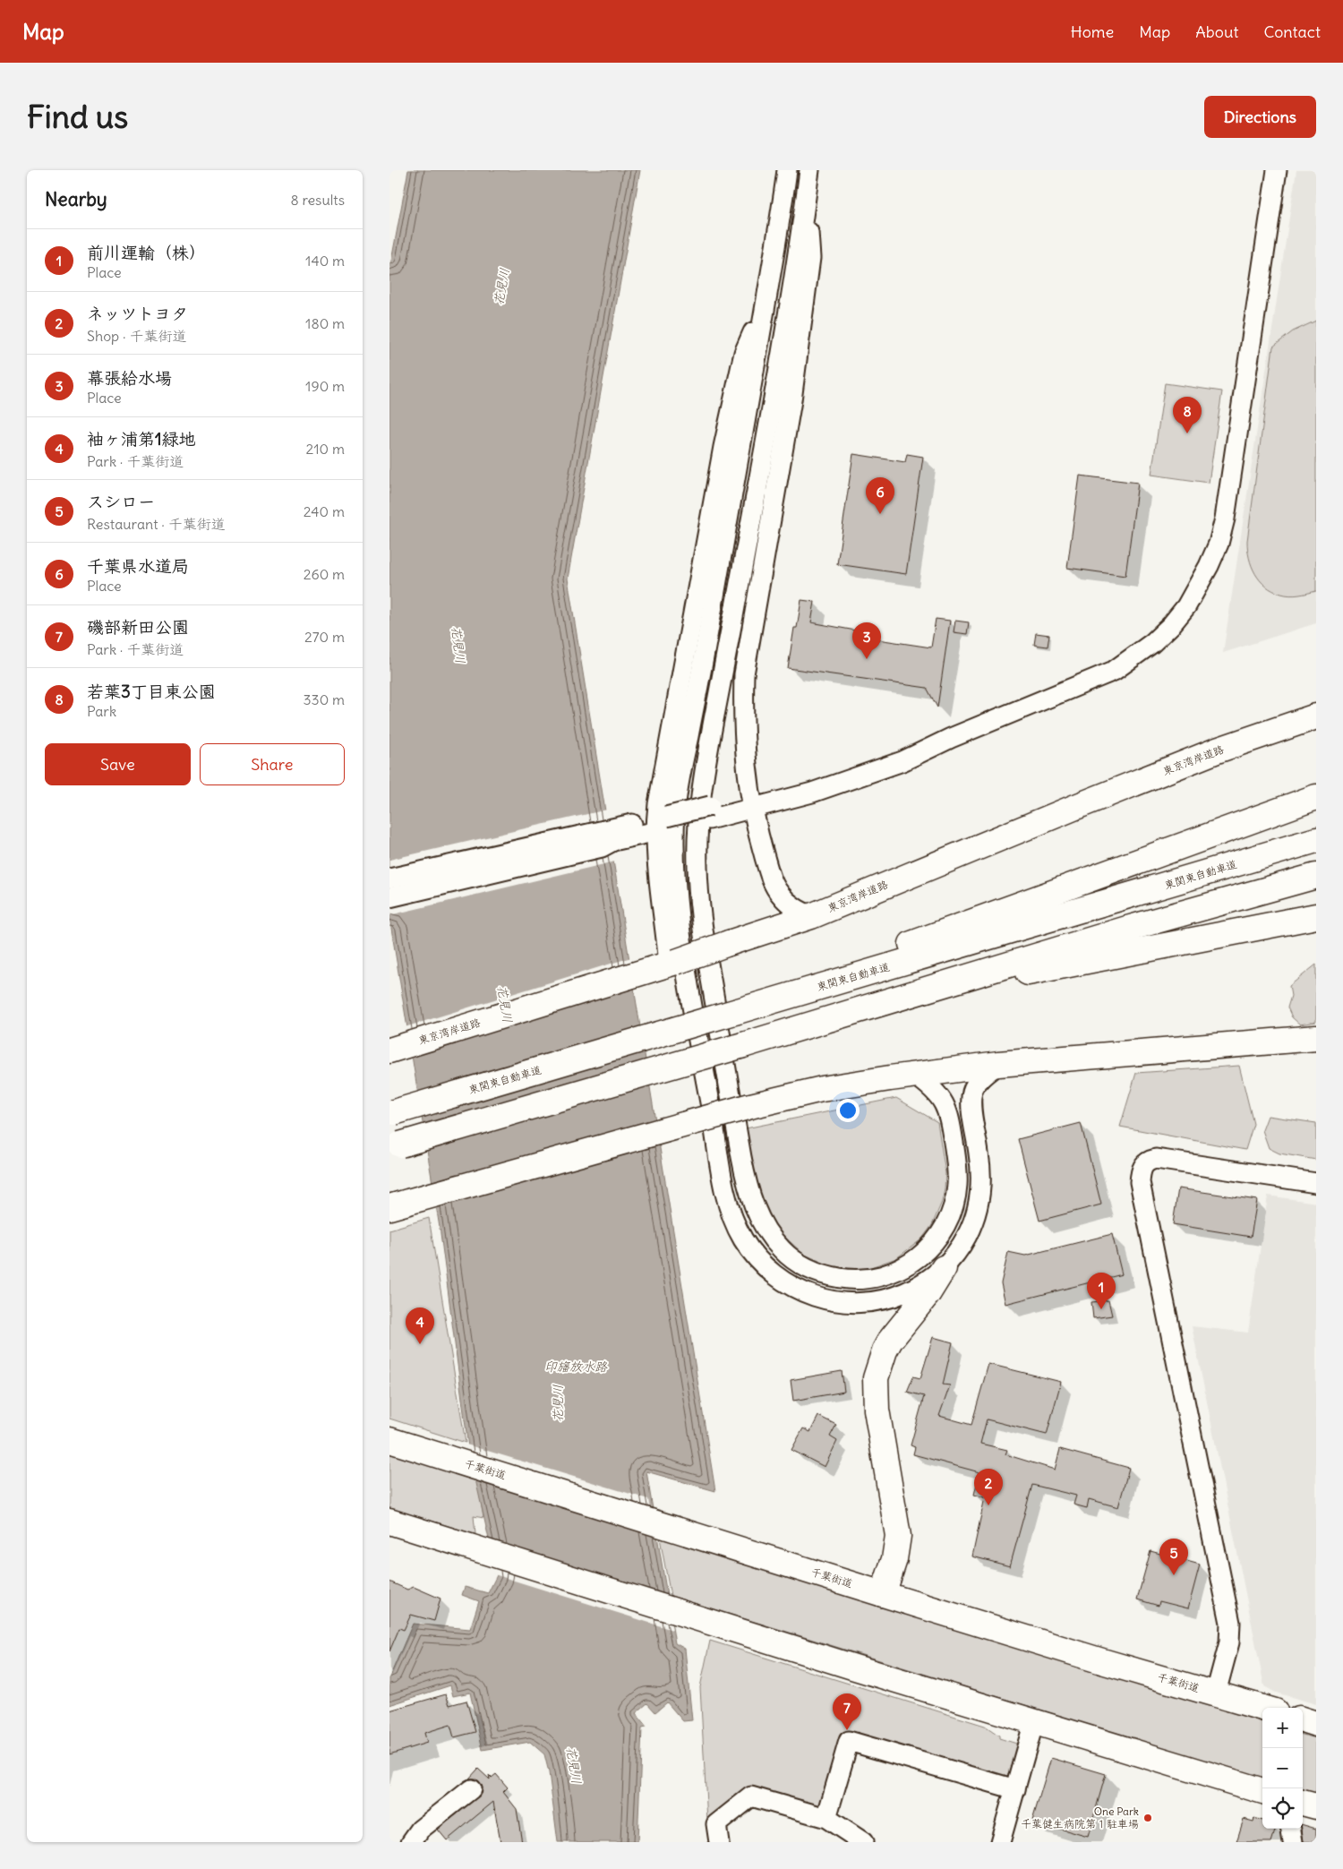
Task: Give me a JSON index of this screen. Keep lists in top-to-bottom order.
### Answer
{
  "streets": {
    "highway": ["東京湾岸道路", "東関東自動車道", "千葉街道"]
  },
  "water": ["花見川", "印旛放水路"],
  "places": ["One Park 千葉健生病院第１駐車場"],
  "page": {
    "header": "Map",
    "nav": [
      "Home",
      "Map",
      "About",
      "Contact"
    ],
    "buttons": [
      "Directions",
      ["Save", "Share"]
    ],
    "title": "Find us",
    "heading": ["Nearby", "8 results"],
    "list": [
      {
        "mark": "1",
        "name": "前川運輸（株）",
        "note": "Place",
        "value": "140 m"
      },
      {
        "mark": "2",
        "name": "ネッツトヨタ",
        "note": "Shop · 千葉街道",
        "value": "180 m"
      },
      {
        "mark": "3",
        "name": "幕張給水場",
        "note": "Place",
        "value": "190 m"
      },
      {
        "mark": "4",
        "name": "袖ヶ浦第1緑地",
        "note": "Park · 千葉街道",
        "value": "210 m"
      },
      {
        "mark": "5",
        "name": "スシロー",
        "note": "Restaurant · 千葉街道",
        "value": "240 m"
      },
      {
        "mark": "6",
        "name": "千葉県水道局",
        "note": "Place",
        "value": "260 m"
      },
      {
        "mark": "7",
        "name": "磯部新田公園",
        "note": "Park · 千葉街道",
        "value": "270 m"
      },
      {
        "mark": "8",
        "name": "若葉3丁目東公園",
        "note": "Park",
        "value": "330 m"
      }
    ],
    "pins": [
      "8",
      "6",
      "3",
      "1",
      "4",
      "2",
      "5",
      "7"
    ],
    "map_buttons": ["+", "−"]
  }
}
